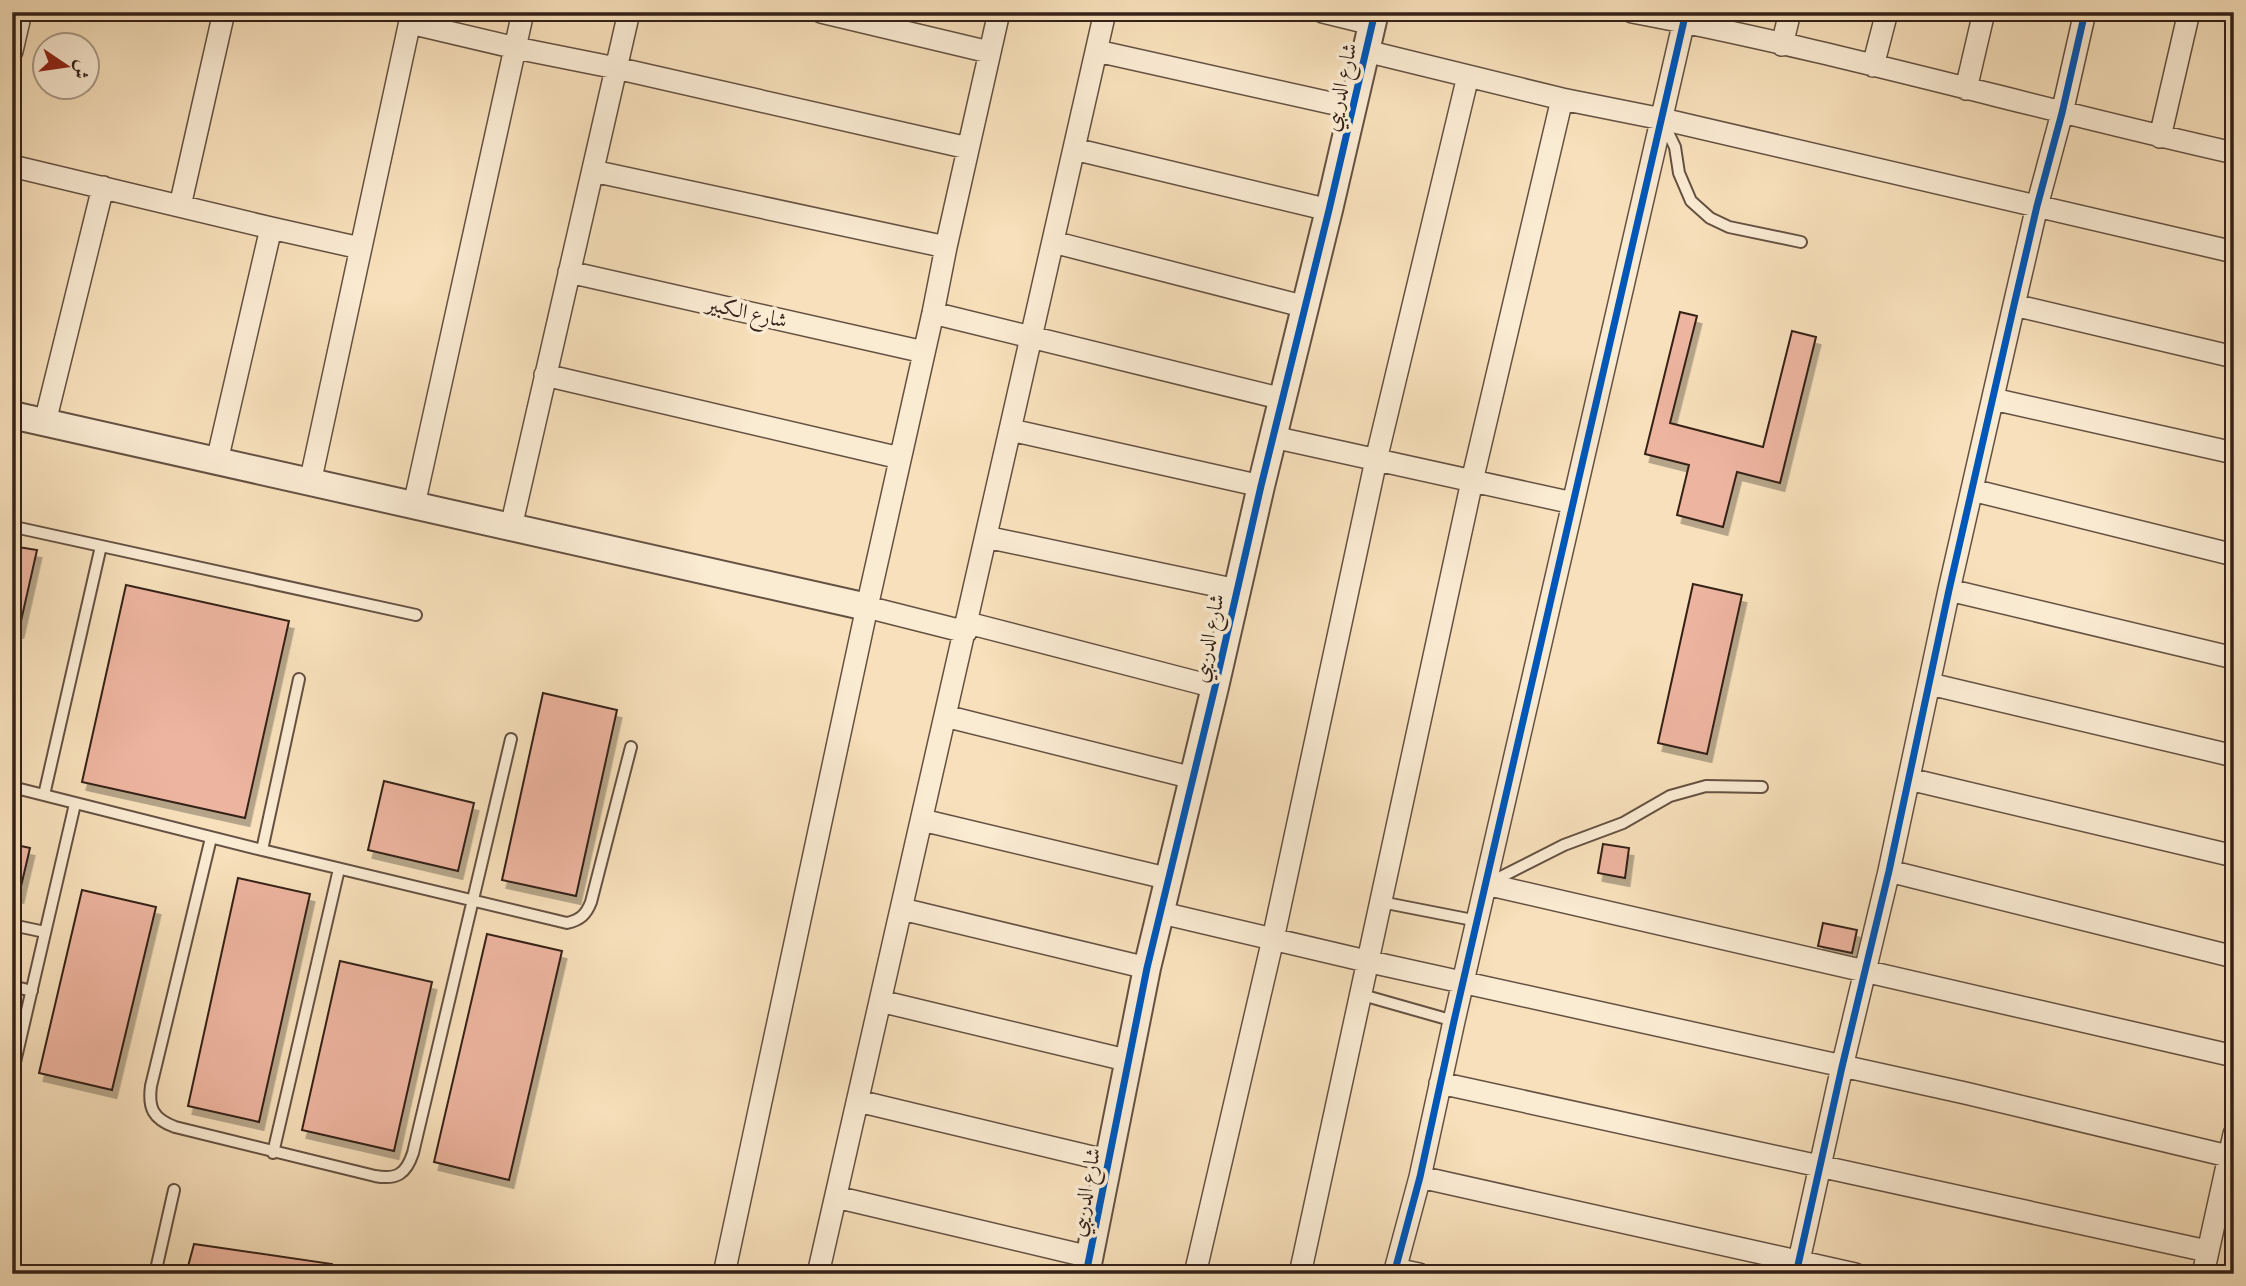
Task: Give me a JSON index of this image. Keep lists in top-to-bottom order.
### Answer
{
  "streets": {
    "street": ["شارع الدريبي", "شارع الكبير"]
  },
  "north": "right"
}
